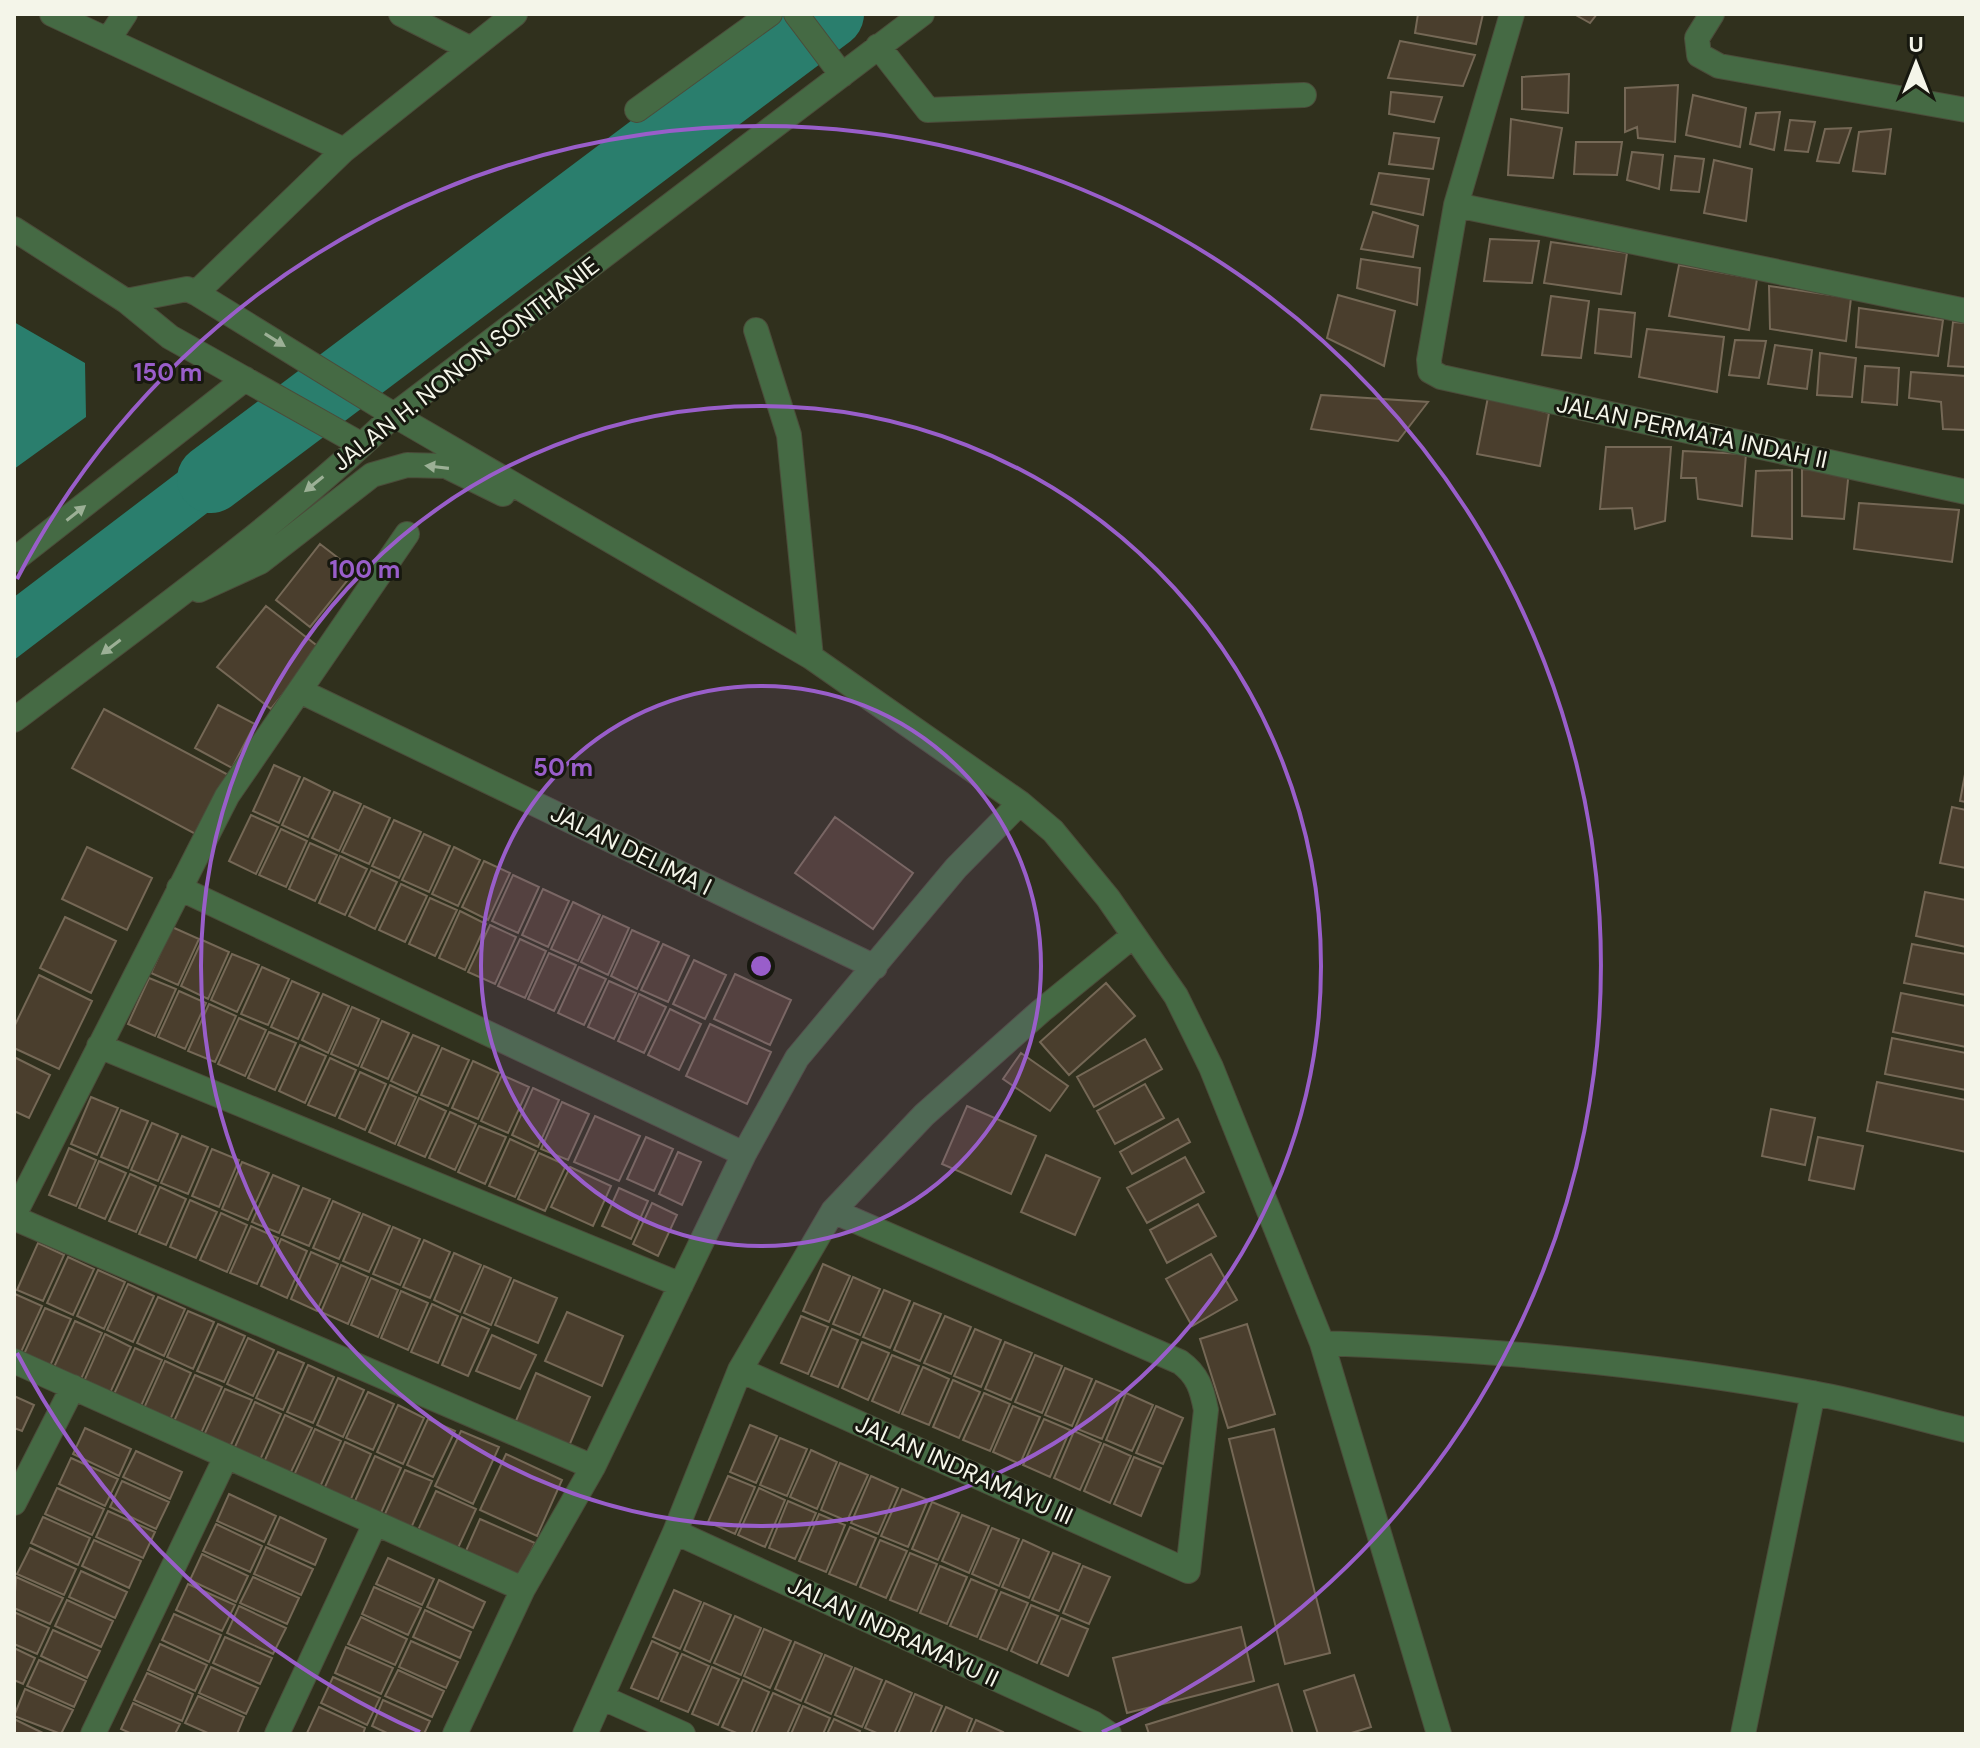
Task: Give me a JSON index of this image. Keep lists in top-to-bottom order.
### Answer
{
  "streets": {
    "street": [
      "JALAN H. NONON SONTHANIE",
      "JALAN PERMATA INDAH II",
      "JALAN DELIMA I",
      "JALAN INDRAMAYU III",
      "JALAN INDRAMAYU II"
    ]
  },
  "north": "top",
  "rings": ["150 m", "100 m", "50 m"]
}
